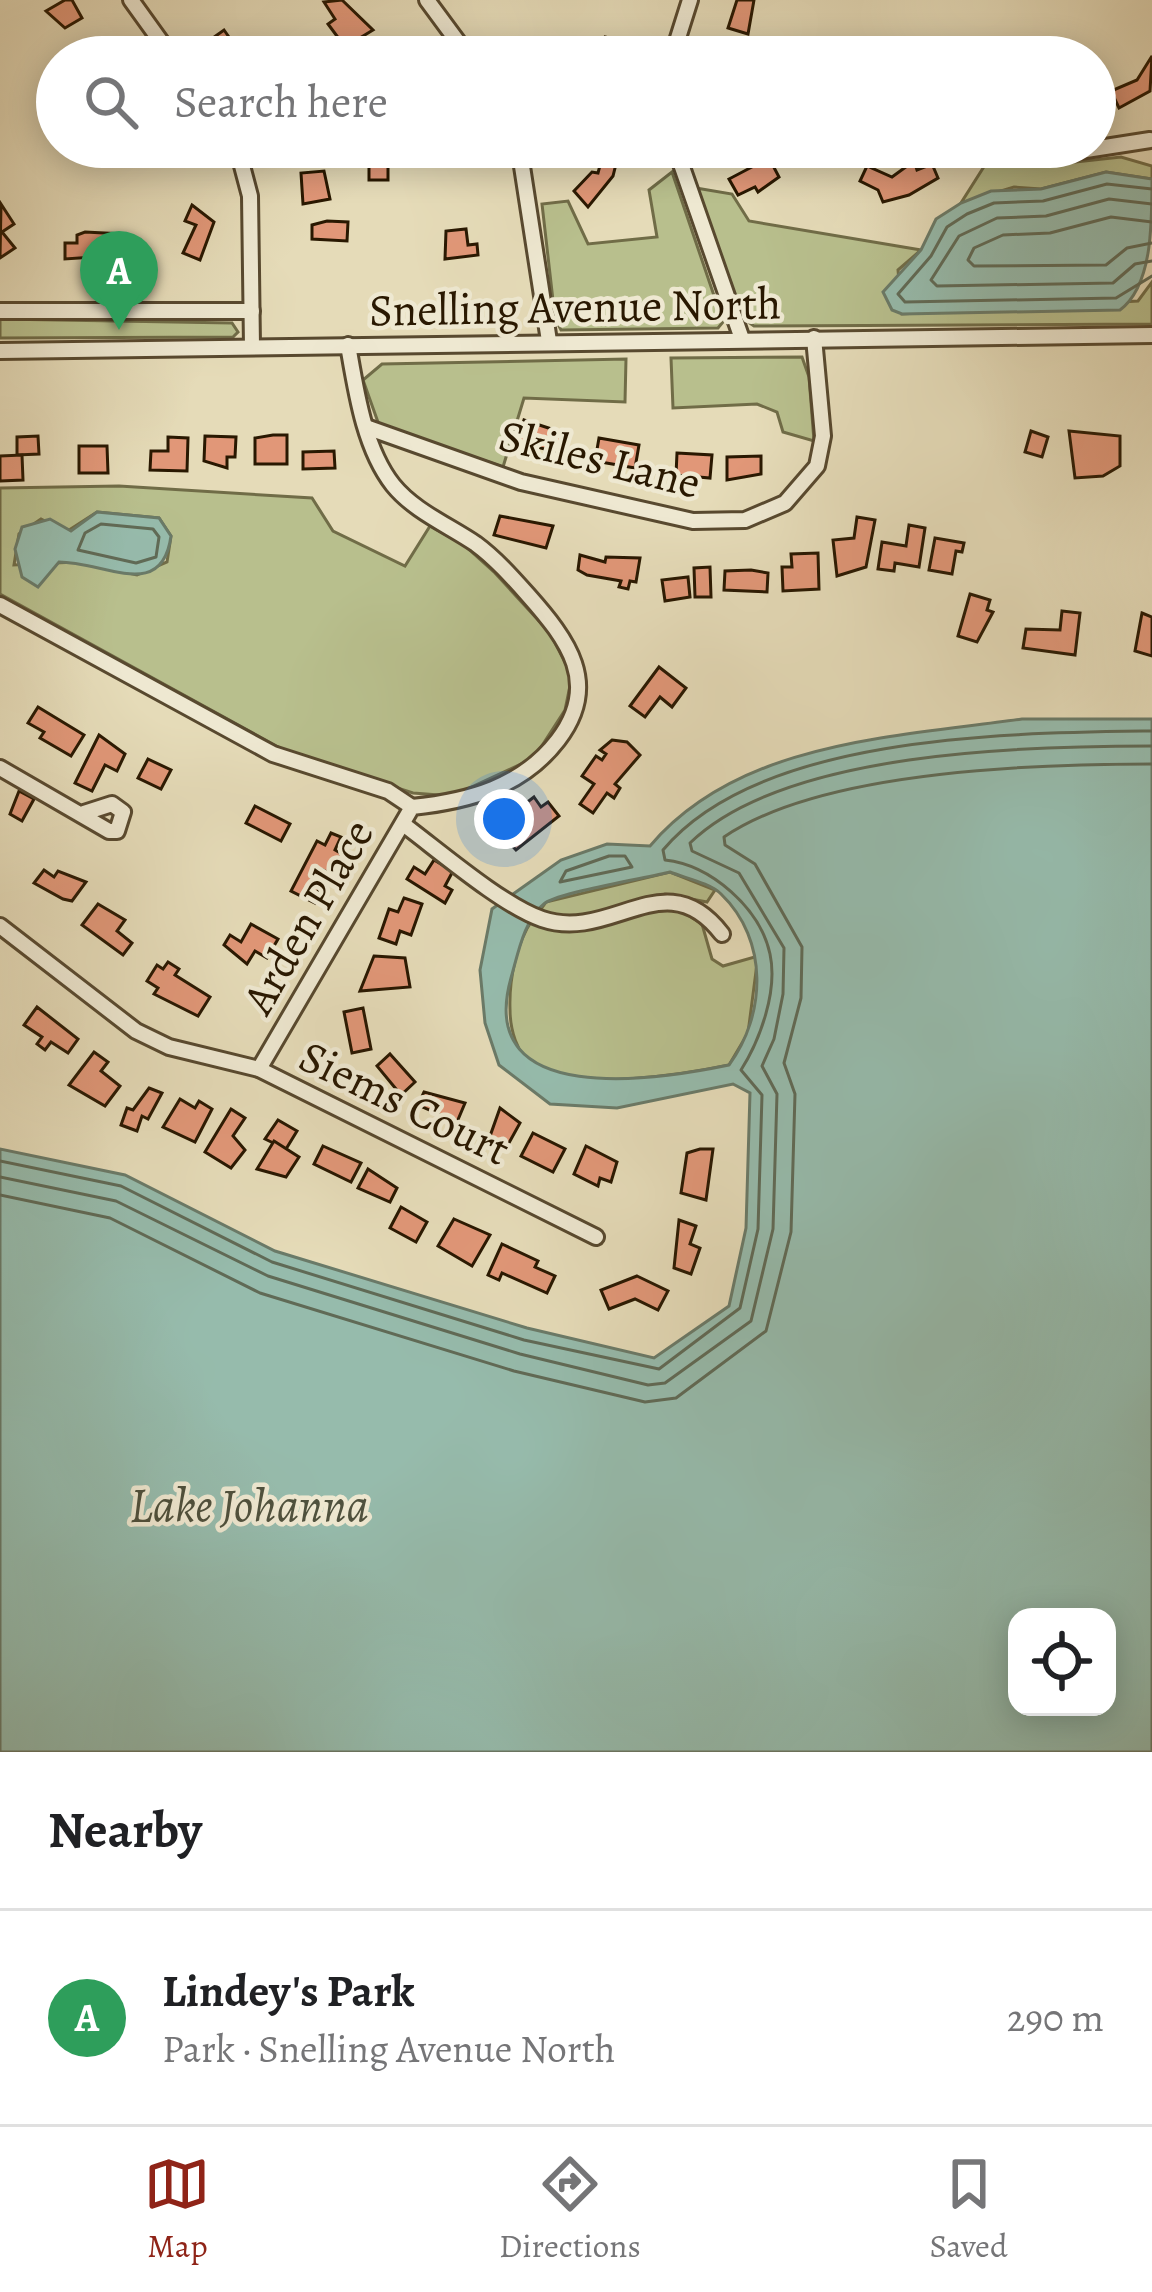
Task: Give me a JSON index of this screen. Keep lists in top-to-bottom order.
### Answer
{
  "streets": {
    "street": [
      "Snelling Avenue North",
      "Skiles Lane",
      "Arden Place",
      "Siems Court"
    ]
  },
  "crossings": [
    ["Snelling Avenue North", "Skiles Lane"],
    ["Snelling Avenue North", "Arden Place"],
    ["Skiles Lane", "Arden Place"],
    ["Arden Place", "Siems Court"]
  ],
  "water": ["Lake Johanna"],
  "page": {
    "search": "Search here",
    "pins": "A",
    "heading": "Nearby",
    "list": [
      {
        "mark": "A",
        "name": "Lindey's Park",
        "note": "Park · Snelling Avenue North",
        "value": "290 m"
      }
    ],
    "nav": ["Map", "Directions", "Saved"]
  }
}
